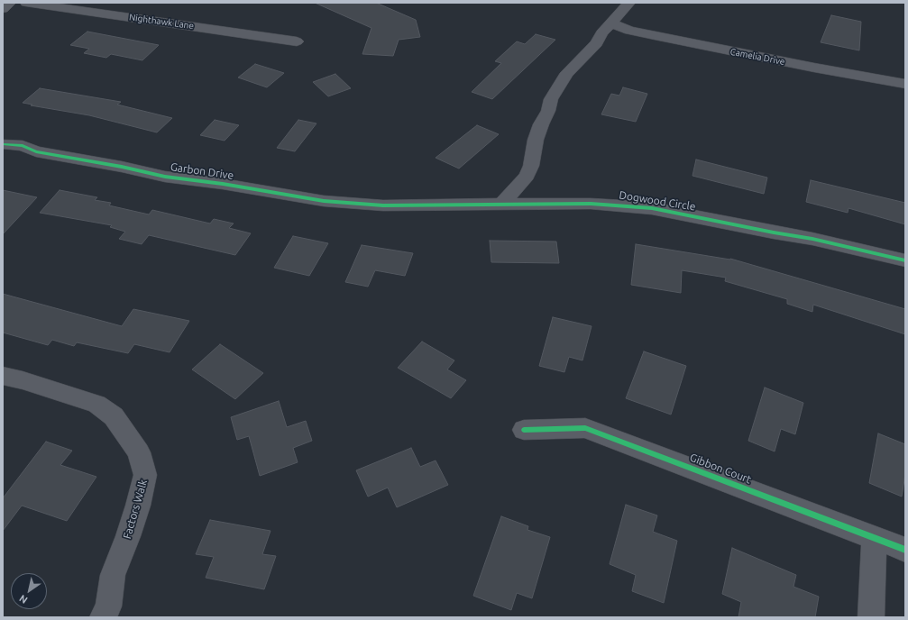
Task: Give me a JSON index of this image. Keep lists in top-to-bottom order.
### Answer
{
  "streets": {
    "street": [
      "Nighthawk Lane",
      "Camelia Drive",
      "Garbon Drive",
      "Dogwood Circle",
      "Gibbon Court",
      "Factors Walk"
    ]
  },
  "crossings": [
    ["Garbon Drive", "Dogwood Circle"]
  ],
  "north": "bottom left"
}
